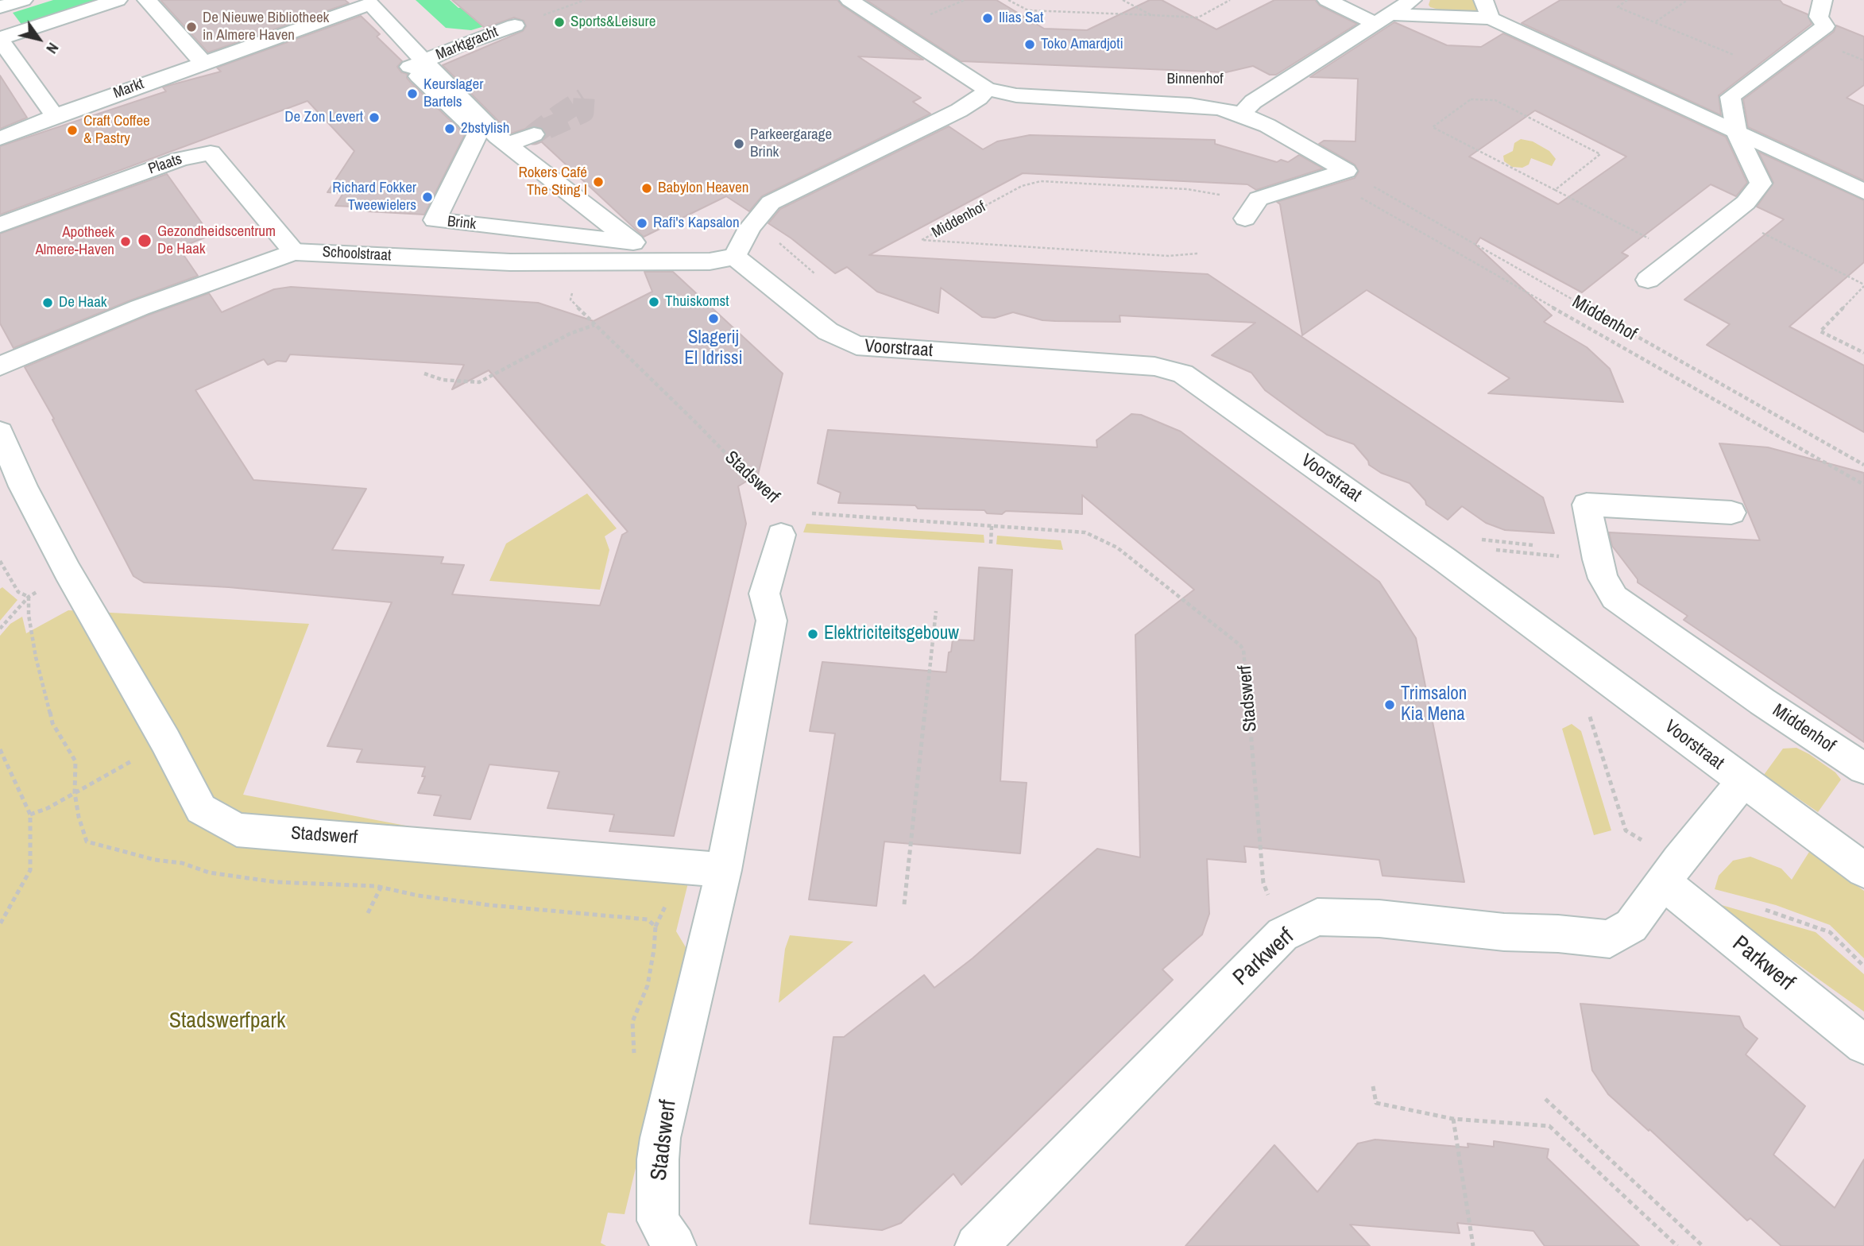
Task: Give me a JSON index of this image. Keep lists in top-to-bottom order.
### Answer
{
  "streets": {
    "street": [
      "Marktgracht",
      "Markt",
      "Plaats",
      "Middenhof",
      "Brink",
      "Schoolstraat",
      "Voorstraat",
      "Stadswerf",
      "Parkwerf"
    ]
  },
  "crossings": [
    ["Marktgracht", "Markt"],
    ["Marktgracht", "Brink"],
    ["Plaats", "Schoolstraat"],
    ["Schoolstraat", "Voorstraat"],
    ["Schoolstraat", "Stadswerf"],
    ["Voorstraat", "Parkwerf"],
    ["Stadswerf", "Parkwerf"]
  ],
  "parks": ["Stadswerfpark"],
  "places": [
    "Ilias Sat",
    "Sports&Leisure",
    "De Nieuwe Bibliotheek in Almere Haven",
    "Toko Amardjoti",
    "Keurslager Bartels",
    "De Zon Levert",
    "2bstylish",
    "Craft Coffee & Pastry",
    "Parkeergarage Brink",
    "Rokers Café The Sting I",
    "Babylon Heaven",
    "Richard Fokker Tweewielers",
    "Rafi's Kapsalon",
    "Gezondheidscentrum De Haak",
    "Apotheek Almere-Haven",
    "Thuiskomst",
    "De Haak",
    "Slagerij El Idrissi",
    "Elektriciteitsgebouw",
    "Trimsalon Kia Mena"
  ],
  "north": "bottom right"
}
